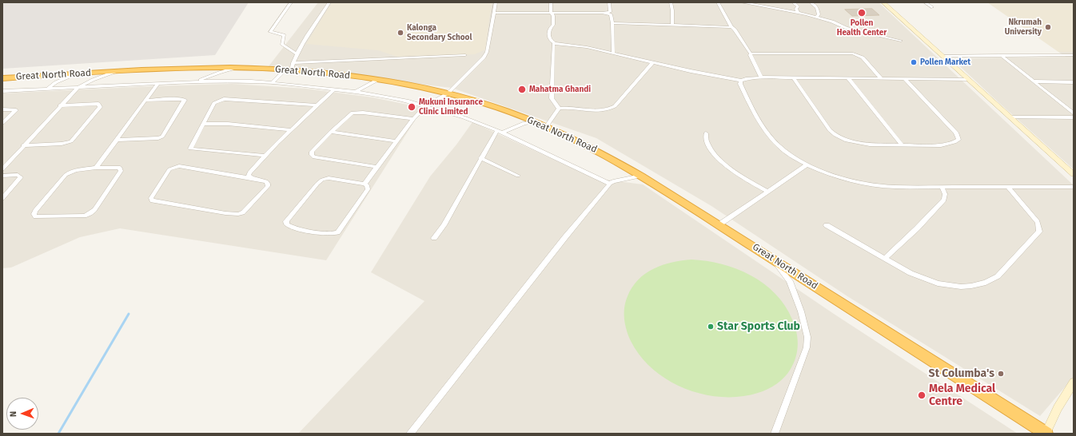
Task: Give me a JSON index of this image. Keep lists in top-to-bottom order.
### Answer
{
  "streets": {
    "highway": ["Great North Road"]
  },
  "places": [
    "Pollen Health Center",
    "Nkrumah University",
    "Kalonga Secondary School",
    "Pollen Market",
    "Mahatma Ghandi",
    "Mukuni Insurance Clinic Limited",
    "Star Sports Club",
    "St Columba's",
    "Mela Medical Centre"
  ],
  "north": "left"
}
